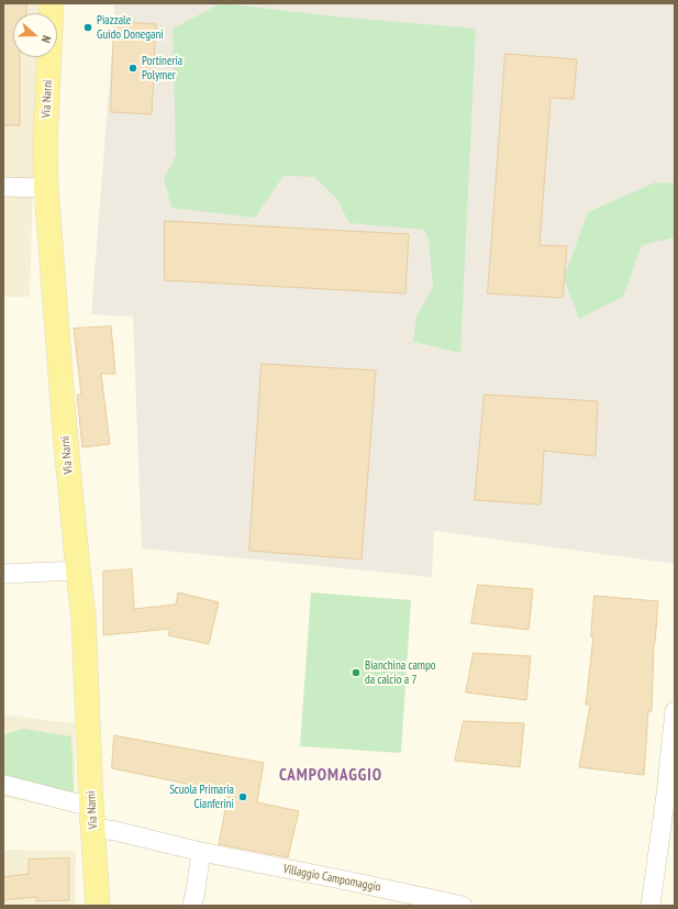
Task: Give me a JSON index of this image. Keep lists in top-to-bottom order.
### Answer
{
  "streets": {
    "main road": ["Via Narni"],
    "street": ["Villaggio Campomaggio"]
  },
  "crossings": [
    ["Via Narni", "Villaggio Campomaggio"]
  ],
  "districts": ["CAMPOMAGGIO"],
  "places": [
    "Piazzale Guido Donegani",
    "Portineria Polymer",
    "Bianchina campo da calcio a 7",
    "Scuola Primaria Cianferini"
  ],
  "north": "right"
}
